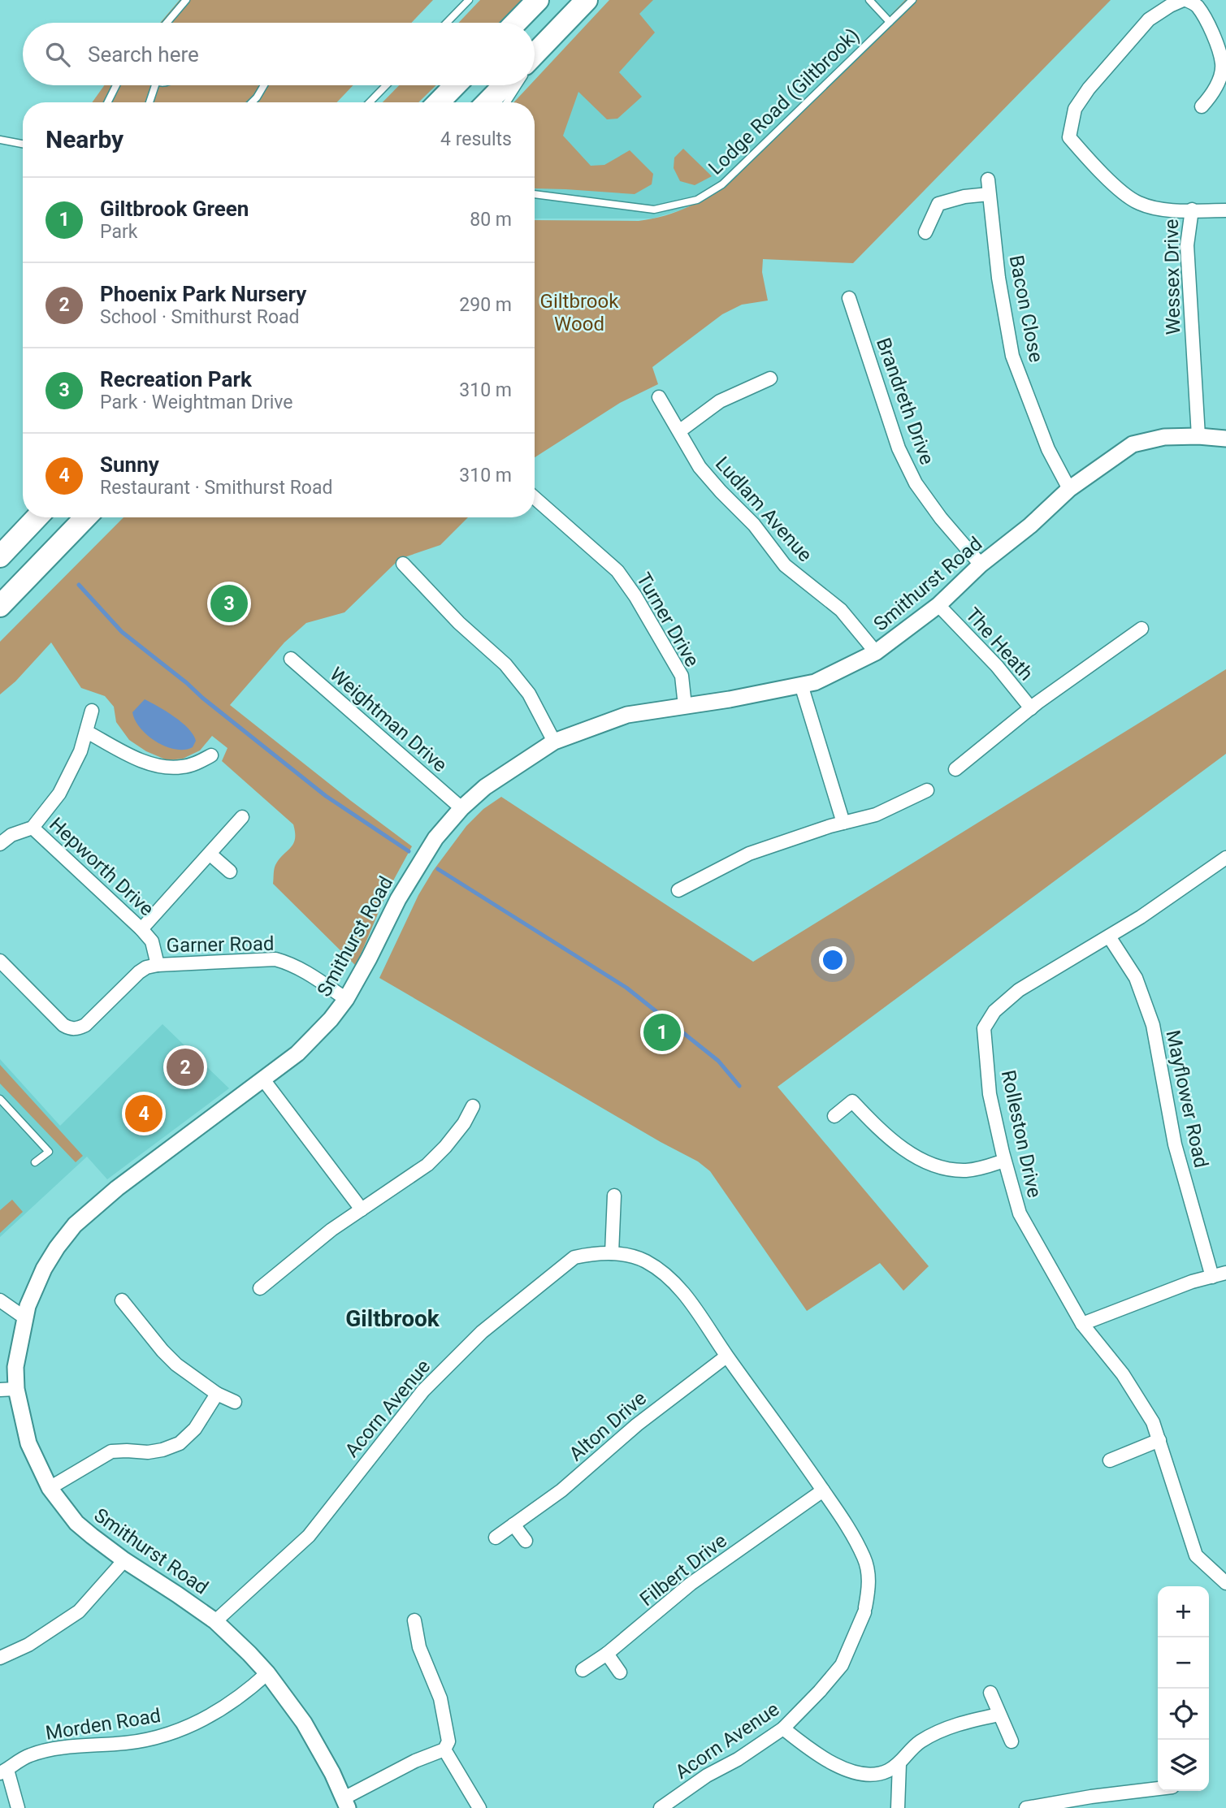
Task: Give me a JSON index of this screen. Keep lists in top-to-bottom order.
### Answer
{
  "streets": {
    "street": [
      "Wessex Drive",
      "Bacon Close",
      "Brandreth Drive",
      "Ludlam Avenue",
      "Smithurst Road",
      "Turner Drive",
      "The Heath",
      "Weightman Drive",
      "Hepworth Drive",
      "Garner Road",
      "Mayflower Road",
      "Rolleston Drive",
      "Acorn Avenue",
      "Alton Drive",
      "Filbert Drive",
      "Morden Road"
    ],
    "lane": ["Lodge Road (Giltbrook)"]
  },
  "crossings": [
    ["Wessex Drive", "Smithurst Road"],
    ["Bacon Close", "Smithurst Road"],
    ["Brandreth Drive", "Smithurst Road"],
    ["Ludlam Avenue", "Smithurst Road"],
    ["Smithurst Road", "Turner Drive"],
    ["Smithurst Road", "The Heath"],
    ["Smithurst Road", "Weightman Drive"],
    ["Smithurst Road", "Garner Road"],
    ["Smithurst Road", "Acorn Avenue"],
    ["Smithurst Road", "Morden Road"],
    ["Hepworth Drive", "Garner Road"],
    ["Mayflower Road", "Rolleston Drive"],
    ["Acorn Avenue", "Alton Drive"],
    ["Acorn Avenue", "Filbert Drive"]
  ],
  "districts": ["Giltbrook"],
  "parks": ["Giltbrook Wood"],
  "page": {
    "search": "Search here",
    "heading": ["Nearby", "4 results"],
    "list": [
      {
        "mark": "1",
        "name": "Giltbrook Green",
        "note": "Park",
        "value": "80 m"
      },
      {
        "mark": "2",
        "name": "Phoenix Park Nursery",
        "note": "School · Smithurst Road",
        "value": "290 m"
      },
      {
        "mark": "3",
        "name": "Recreation Park",
        "note": "Park · Weightman Drive",
        "value": "310 m"
      },
      {
        "mark": "4",
        "name": "Sunny",
        "note": "Restaurant · Smithurst Road",
        "value": "310 m"
      }
    ],
    "pins": [
      "3",
      "1",
      "2",
      "4"
    ],
    "map_buttons": ["+", "−"]
  }
}
